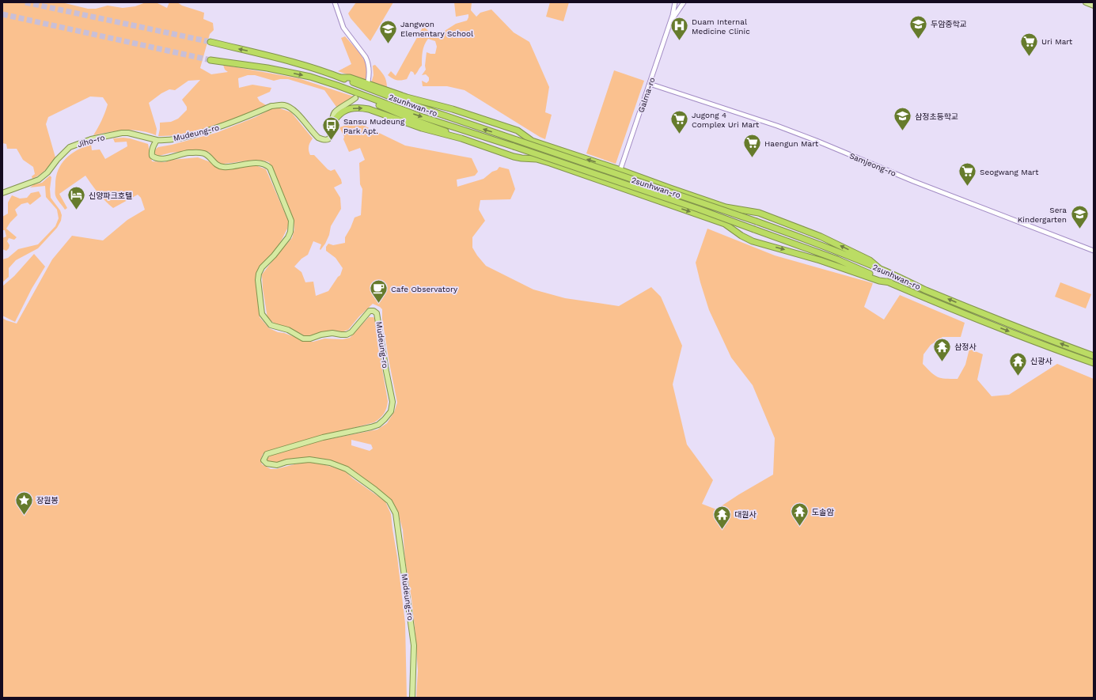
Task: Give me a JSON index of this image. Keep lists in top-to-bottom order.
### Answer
{
  "streets": {
    "highway": ["2sunhwan-ro"],
    "main road": ["Mudeung-ro", "Jiho-ro"],
    "street": ["Galma-ro", "Samjeong-ro"]
  },
  "crossings": [
    ["Galma-ro", "Samjeong-ro"],
    ["Mudeung-ro", "Jiho-ro"]
  ],
  "places": {
    "school or university": [
      "두암중학교",
      "Jangwon Elementary School",
      "삼정초등학교",
      "Sera Kindergarten"
    ],
    "hospital": ["Duam Internal Medicine Clinic"],
    "supermarket": [
      "Uri Mart",
      "Jugong 4 Complex Uri Mart",
      "Haengun Mart",
      "Seogwang Mart"
    ],
    "bus stop": ["Sansu Mudeung Park Apt."],
    "hotel": ["신양파크호텔"],
    "cafe": ["Cafe Observatory"],
    "temple": [
      "삼정사",
      "신광사",
      "도솔암",
      "대원사"
    ],
    "place": ["장원봉"]
  }
}
